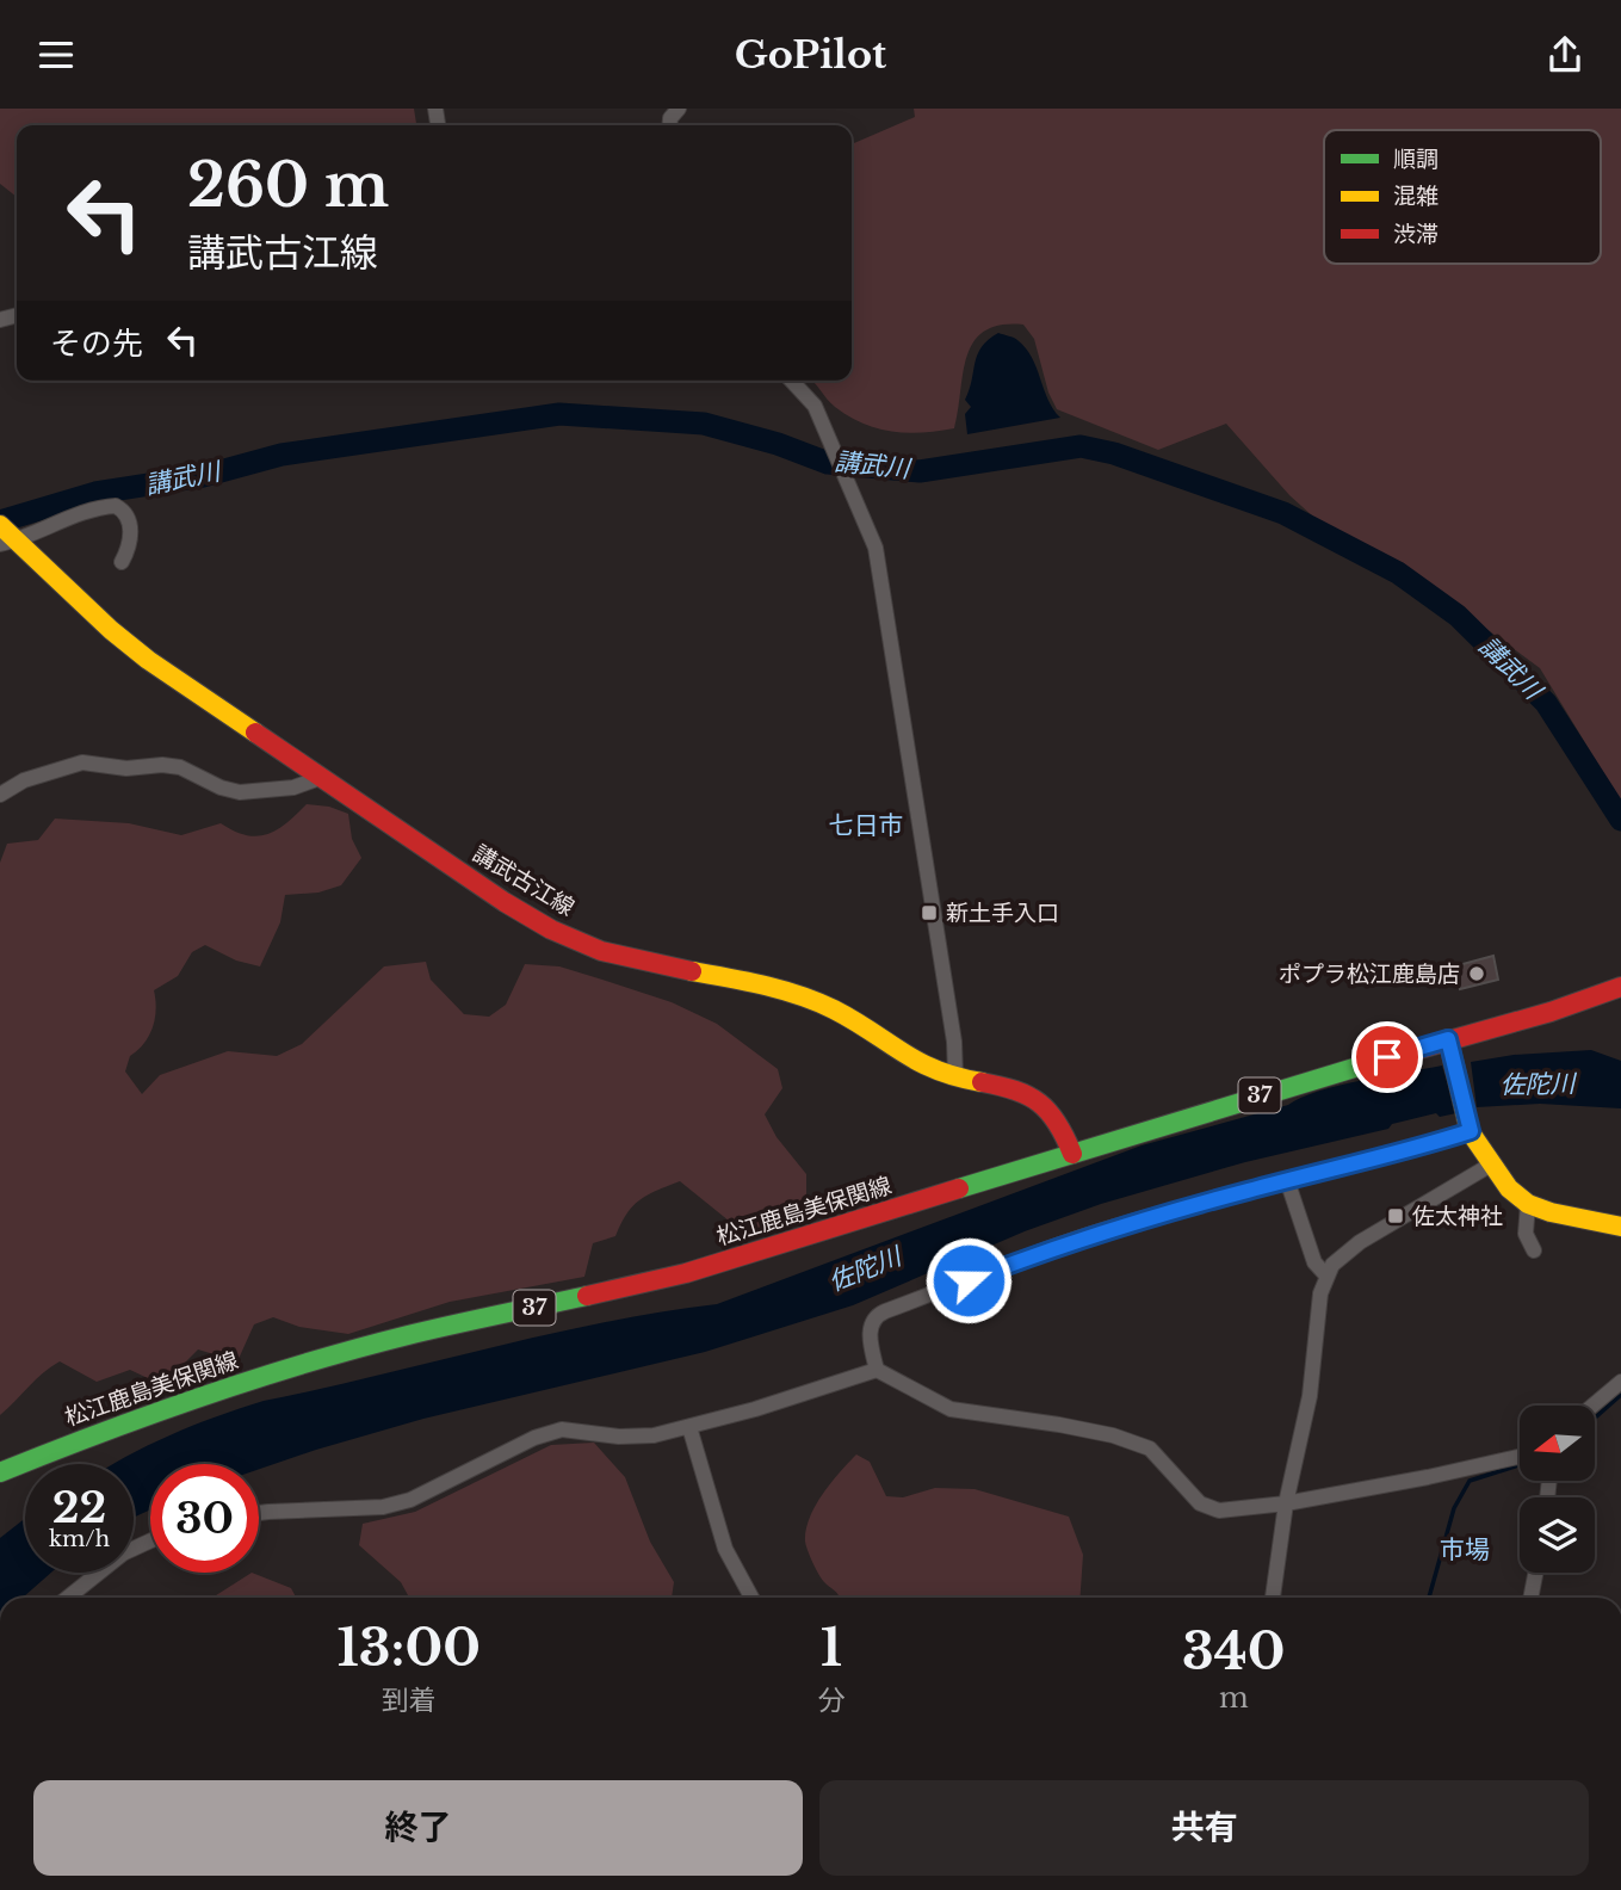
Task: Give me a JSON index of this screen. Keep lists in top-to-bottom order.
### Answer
{
  "streets": {
    "main road": ["講武古江線", "37", "松江鹿島美保関線"]
  },
  "crossings": [
    ["講武古江線", "松江鹿島美保関線"]
  ],
  "districts": ["七日市", "市場"],
  "water": ["講武川", "佐陀川"],
  "places": {
    "transit": ["新土手入口", "佐太神社"],
    "other": ["ポプラ松江鹿島店"]
  },
  "legend": ["順調", "混雑", "渋滞"],
  "north": "left",
  "page": {
    "header": "GoPilot",
    "turn": ["260 m", "講武古江線"],
    "then": "その先",
    "speed": "22 km/h",
    "limit": "30",
    "eta": [
      "13:00",
      "到着",
      "1",
      "分",
      "340",
      "m"
    ],
    "buttons": ["終了", "共有"]
  }
}
